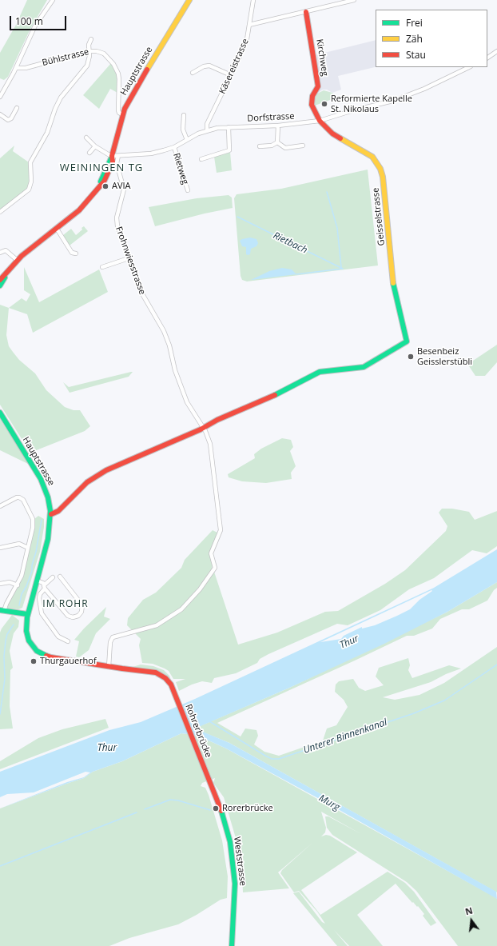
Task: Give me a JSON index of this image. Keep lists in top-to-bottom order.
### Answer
{
  "streets": {
    "main road": [
      "Kirchweg",
      "Hauptstrasse",
      "Geisselstrasse",
      "Rohrerbrücke",
      "Weststrasse"
    ],
    "street": [
      "Bühlstrasse",
      "Käsereistrasse",
      "Dorfstrasse",
      "Rietweg",
      "Frohnwiesstrasse"
    ]
  },
  "crossings": [
    ["Bühlstrasse", "Hauptstrasse"],
    ["Kirchweg", "Dorfstrasse"],
    ["Kirchweg", "Geisselstrasse"],
    ["Käsereistrasse", "Dorfstrasse"],
    ["Hauptstrasse", "Dorfstrasse"],
    ["Hauptstrasse", "Frohnwiesstrasse"],
    ["Hauptstrasse", "Rohrerbrücke"],
    ["Dorfstrasse", "Rietweg"],
    ["Dorfstrasse", "Geisselstrasse"],
    ["Dorfstrasse", "Frohnwiesstrasse"],
    ["Geisselstrasse", "Frohnwiesstrasse"],
    ["Frohnwiesstrasse", "Rohrerbrücke"],
    ["Rohrerbrücke", "Weststrasse"]
  ],
  "districts": ["WEININGEN TG", "IM ROHR"],
  "water": [
    "Rietbach",
    "Thur",
    "Unterer Binnenkanal",
    "Murg"
  ],
  "places": [
    "Reformierte Kapelle St. Nikolaus",
    "AVIA",
    "Besenbeiz Geisslerstübli",
    "Thurgauerhof",
    "Rorerbrücke"
  ],
  "legend": ["Frei", "Zäh", "Stau"],
  "scale_bar": "100 m",
  "north": "top"
}
